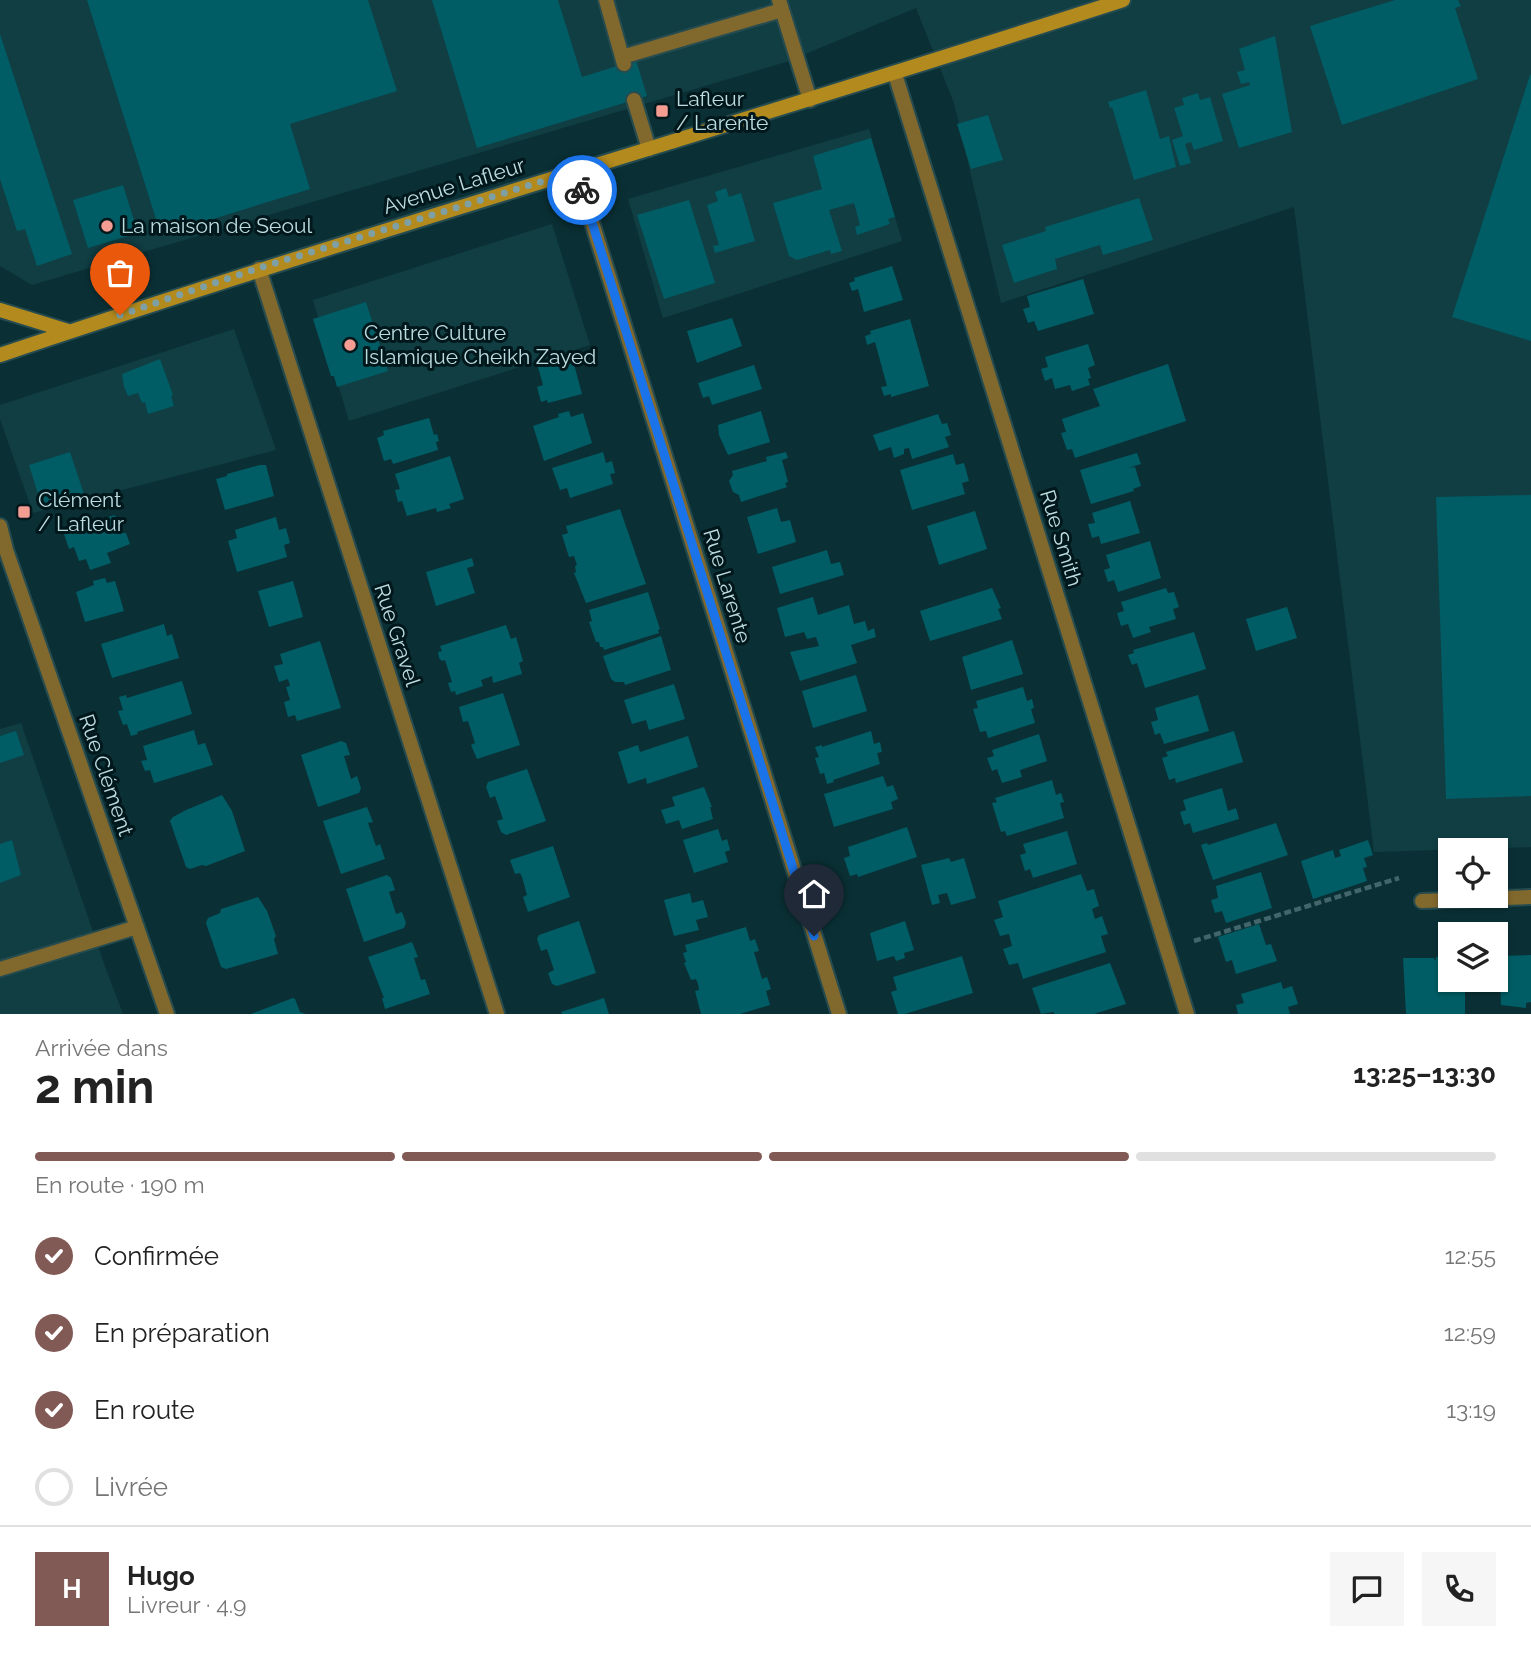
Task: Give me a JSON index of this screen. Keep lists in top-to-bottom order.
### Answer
{
  "streets": {
    "main road": ["Avenue Lafleur"],
    "street": [
      "Rue Smith",
      "Rue Larente",
      "Rue Gravel",
      "Rue Clément"
    ]
  },
  "crossings": [
    ["Avenue Lafleur", "Rue Smith"],
    ["Avenue Lafleur", "Rue Larente"],
    ["Avenue Lafleur", "Rue Gravel"]
  ],
  "places": {
    "transit": ["Lafleur / Larente", "Clément / Lafleur"],
    "other": ["La maison de Seoul", "Centre Culture Islamique Cheikh Zayed"]
  },
  "page": {
    "heading": ["2 min", "Arrivée dans", "13:25–13:30"],
    "panel": ["Hugo", "Livreur · 4.9"],
    "bar": "En route · 190 m",
    "list": [
      ["Confirmée", "12:55"],
      ["En préparation", "12:59"],
      ["En route", "13:19"],
      "Livrée"
    ],
    "round": "H"
  }
}
